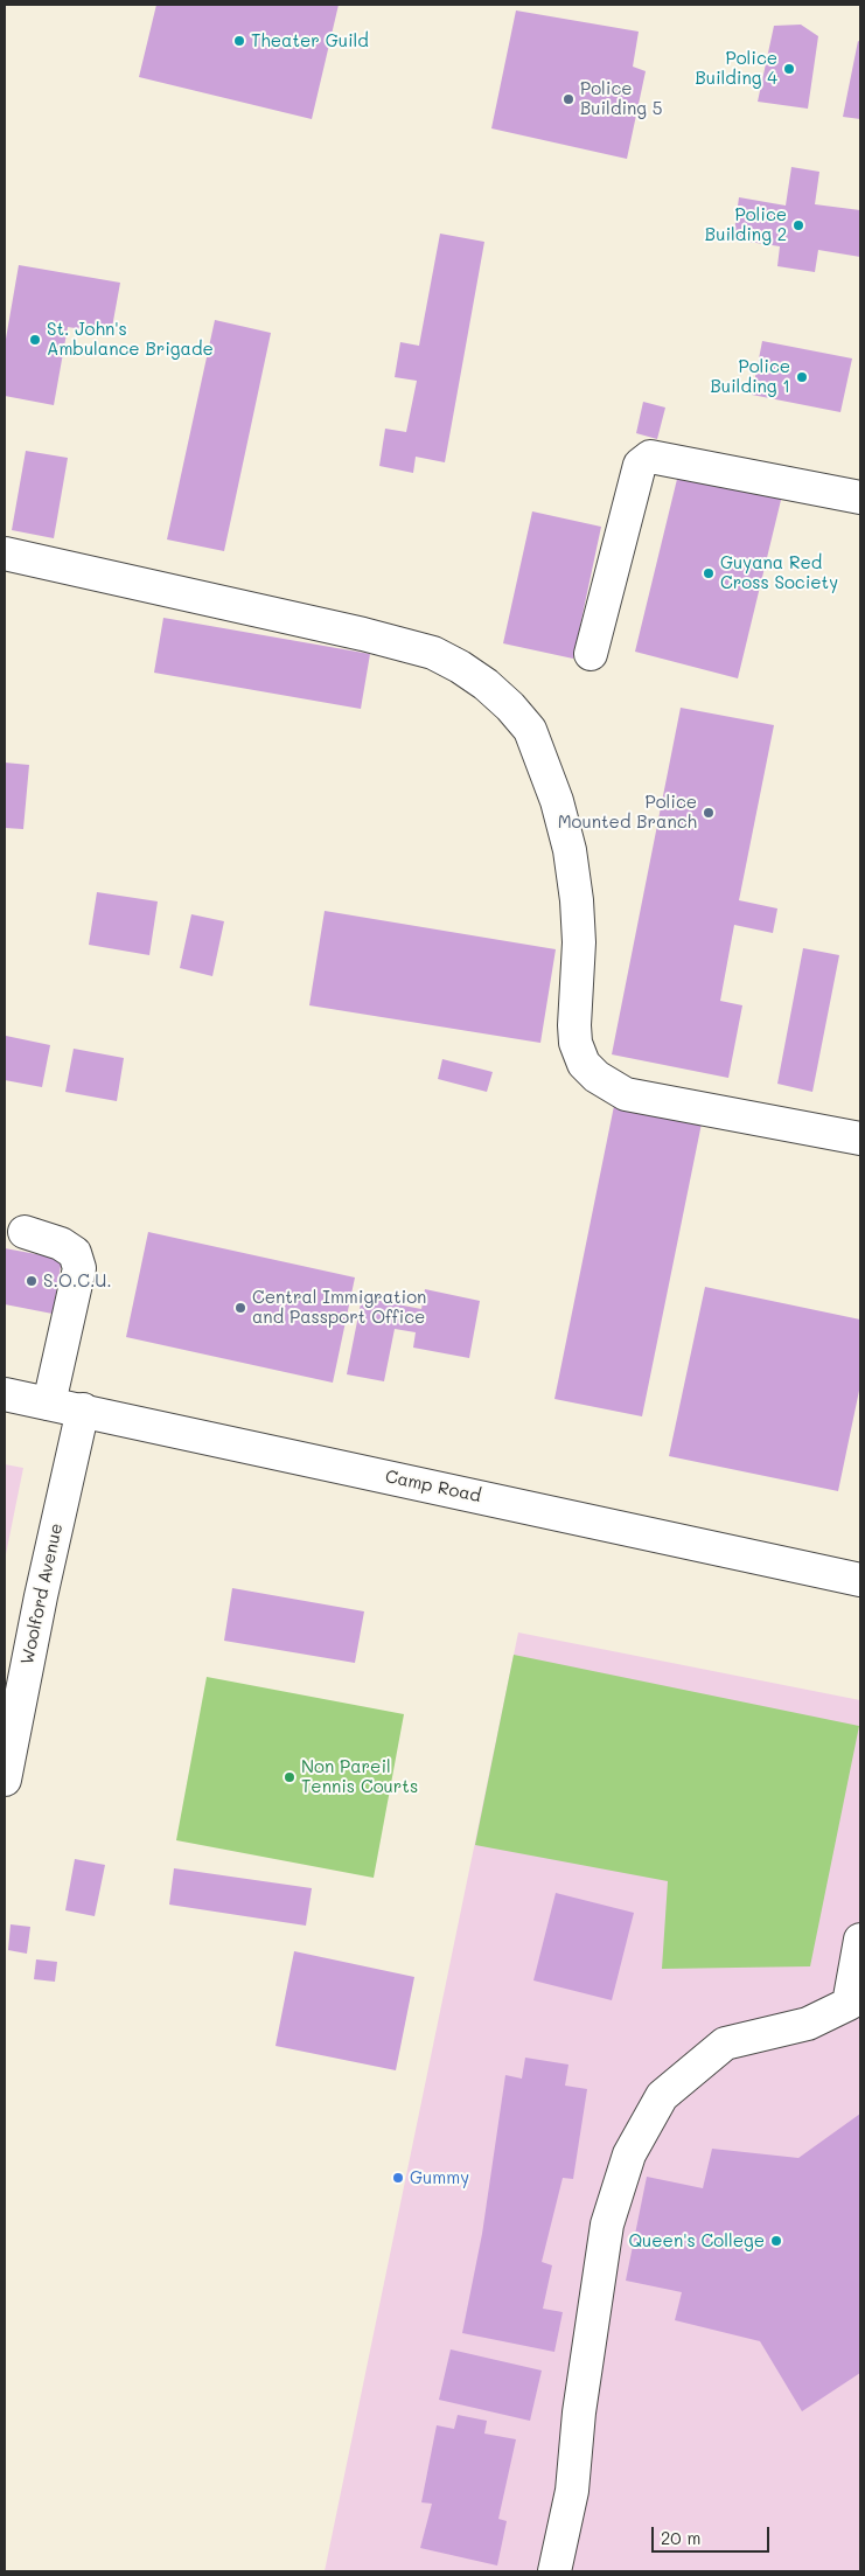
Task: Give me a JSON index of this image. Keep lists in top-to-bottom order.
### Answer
{
  "streets": {
    "main road": ["Camp Road", "Woolford Avenue"]
  },
  "crossings": [
    ["Camp Road", "Woolford Avenue"]
  ],
  "places": [
    "Theater Guild",
    "Police Building 4",
    "Police Building 5",
    "Police Building 2",
    "St. John's Ambulance Brigade",
    "Police Building 1",
    "Guyana Red Cross Society",
    "Police Mounted Branch",
    "S.O.C.U.",
    "Central Immigration and Passport Office",
    "Non Pareil Tennis Courts",
    "Gummy",
    "Queen's College"
  ],
  "scale_bar": "20 m"
}
